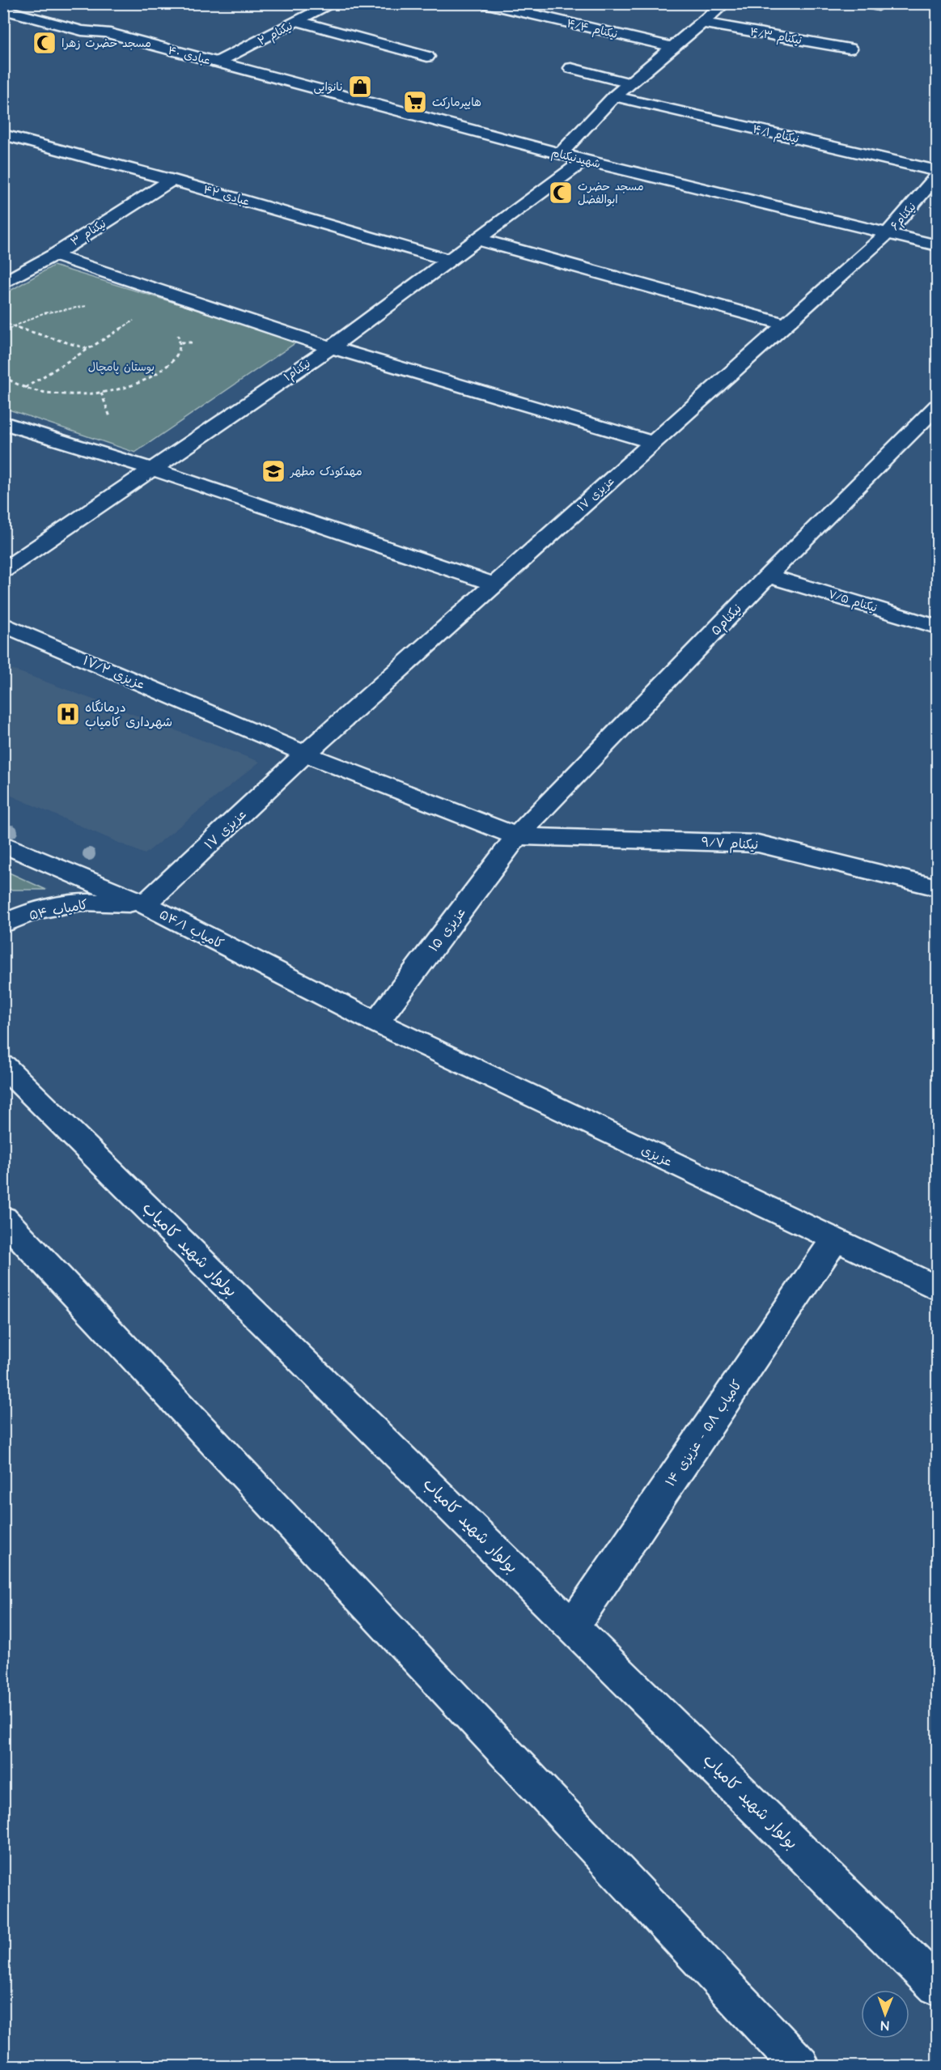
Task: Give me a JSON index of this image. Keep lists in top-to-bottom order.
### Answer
{
  "streets": {
    "street": [
      "نیکنام ۴/۴",
      "نیکنام ۲",
      "نیکنام ۴/۳",
      "عبادی ۴۰",
      "نیکنام ۴/۱",
      "شهیدنیکنام",
      "عبادی ۴۲",
      "نیکنام۶",
      "نیکنام ۳",
      "نیکنام۱",
      "عزیزی ۱۷",
      "نیکنام ۷/۵",
      "نیکنام۵",
      "عزیزی ۱۷/۲",
      "نیکنام ۹/۷",
      "کامیاب ۵۴",
      "کامیاب ۵۴/۱",
      "عزیزی ۱۵",
      "عزیزی",
      "بولوار شهید کامیاب",
      "کامیاب ۵۸ - عزیزی ۱۴"
    ]
  },
  "crossings": [
    ["نیکنام ۲", "عبادی ۴۰"],
    ["نیکنام ۲", "شهیدنیکنام"],
    ["عبادی ۴۰", "شهیدنیکنام"],
    ["شهیدنیکنام", "نیکنام۶"],
    ["شهیدنیکنام", "نیکنام۱"],
    ["شهیدنیکنام", "عزیزی ۱۷"],
    ["عبادی ۴۲", "نیکنام ۳"],
    ["عبادی ۴۲", "نیکنام۱"],
    ["نیکنام۶", "عزیزی ۱۷"],
    ["عزیزی ۱۷", "عزیزی ۱۷/۲"],
    ["عزیزی ۱۷", "کامیاب ۵۴"],
    ["عزیزی ۱۷", "کامیاب ۵۴/۱"],
    ["نیکنام ۷/۵", "نیکنام۵"],
    ["نیکنام۵", "نیکنام ۹/۷"],
    ["نیکنام۵", "عزیزی ۱۵"],
    ["نیکنام ۹/۷", "عزیزی ۱۵"],
    ["کامیاب ۵۴", "کامیاب ۵۴/۱"],
    ["کامیاب ۵۴/۱", "عزیزی ۱۵"],
    ["کامیاب ۵۴/۱", "عزیزی"],
    ["عزیزی ۱۵", "عزیزی"],
    ["عزیزی", "کامیاب ۵۸ - عزیزی ۱۴"],
    ["بولوار شهید کامیاب", "کامیاب ۵۸ - عزیزی ۱۴"]
  ],
  "parks": ["بوستان پامچال"],
  "places": {
    "mosque": ["مسجد حضرت زهرا", "مسجد حضرت ابوالفضل"],
    "shop": ["نانوایی"],
    "supermarket": ["هایپرمارکت"],
    "school or university": ["مهدکودک مطهر"],
    "hospital": ["درمانگاه شهرداری کامیاب"]
  },
  "north": "bottom"
}
